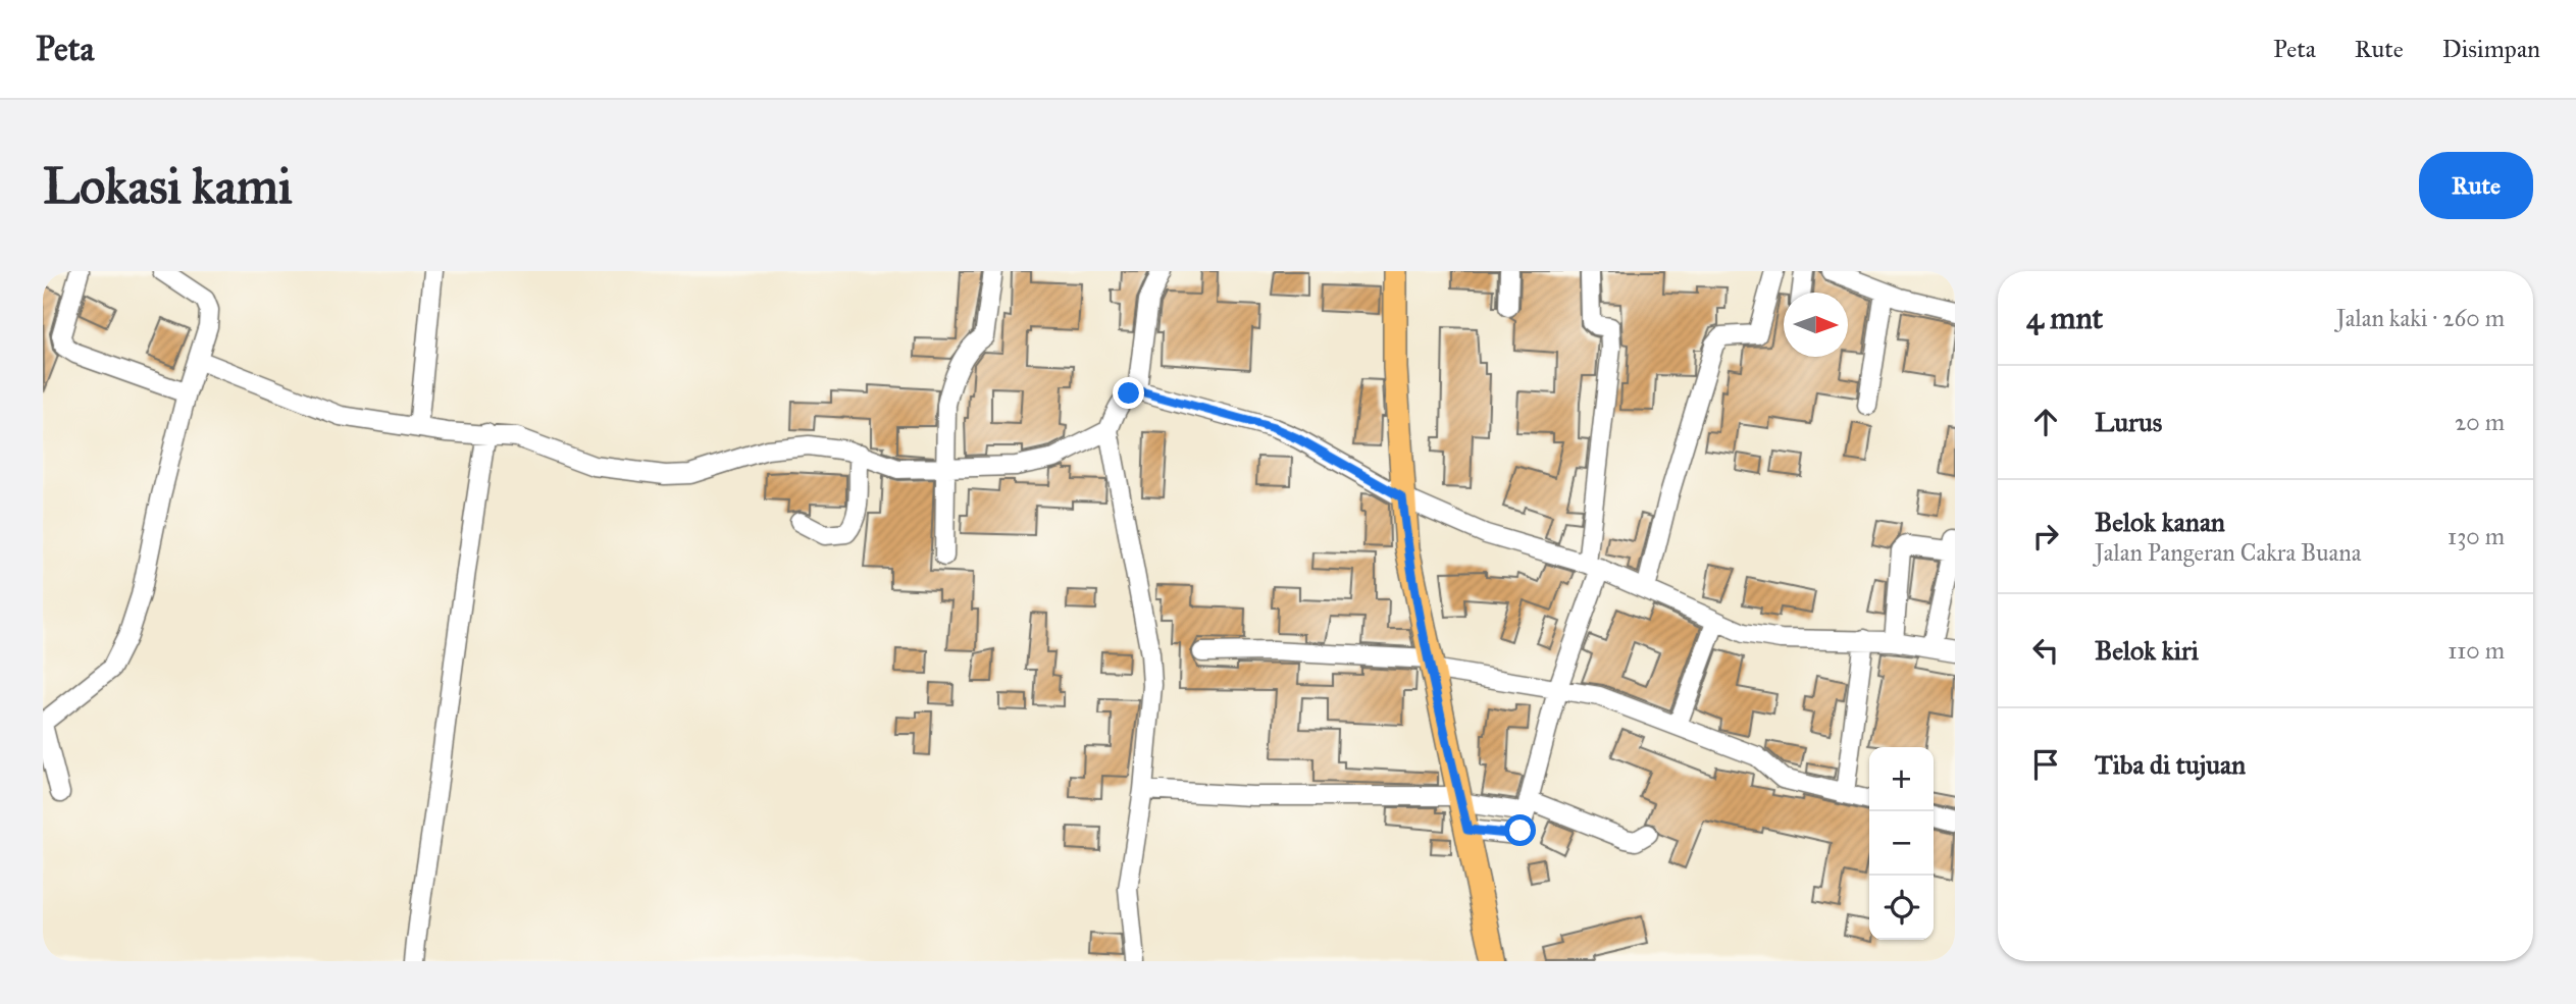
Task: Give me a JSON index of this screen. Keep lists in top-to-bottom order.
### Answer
{
  "north": "right",
  "page": {
    "header": "Peta",
    "nav": ["Peta", "Rute", "Disimpan"],
    "buttons": "Rute",
    "title": "Lokasi kami",
    "heading": ["4 mnt", "Jalan kaki · 260 m"],
    "list": [
      ["Lurus", "20 m"],
      ["Belok kanan", "Jalan Pangeran Cakra Buana", "130 m"],
      ["Belok kiri", "110 m"],
      "Tiba di tujuan"
    ],
    "map_buttons": ["+", "−"]
  }
}
